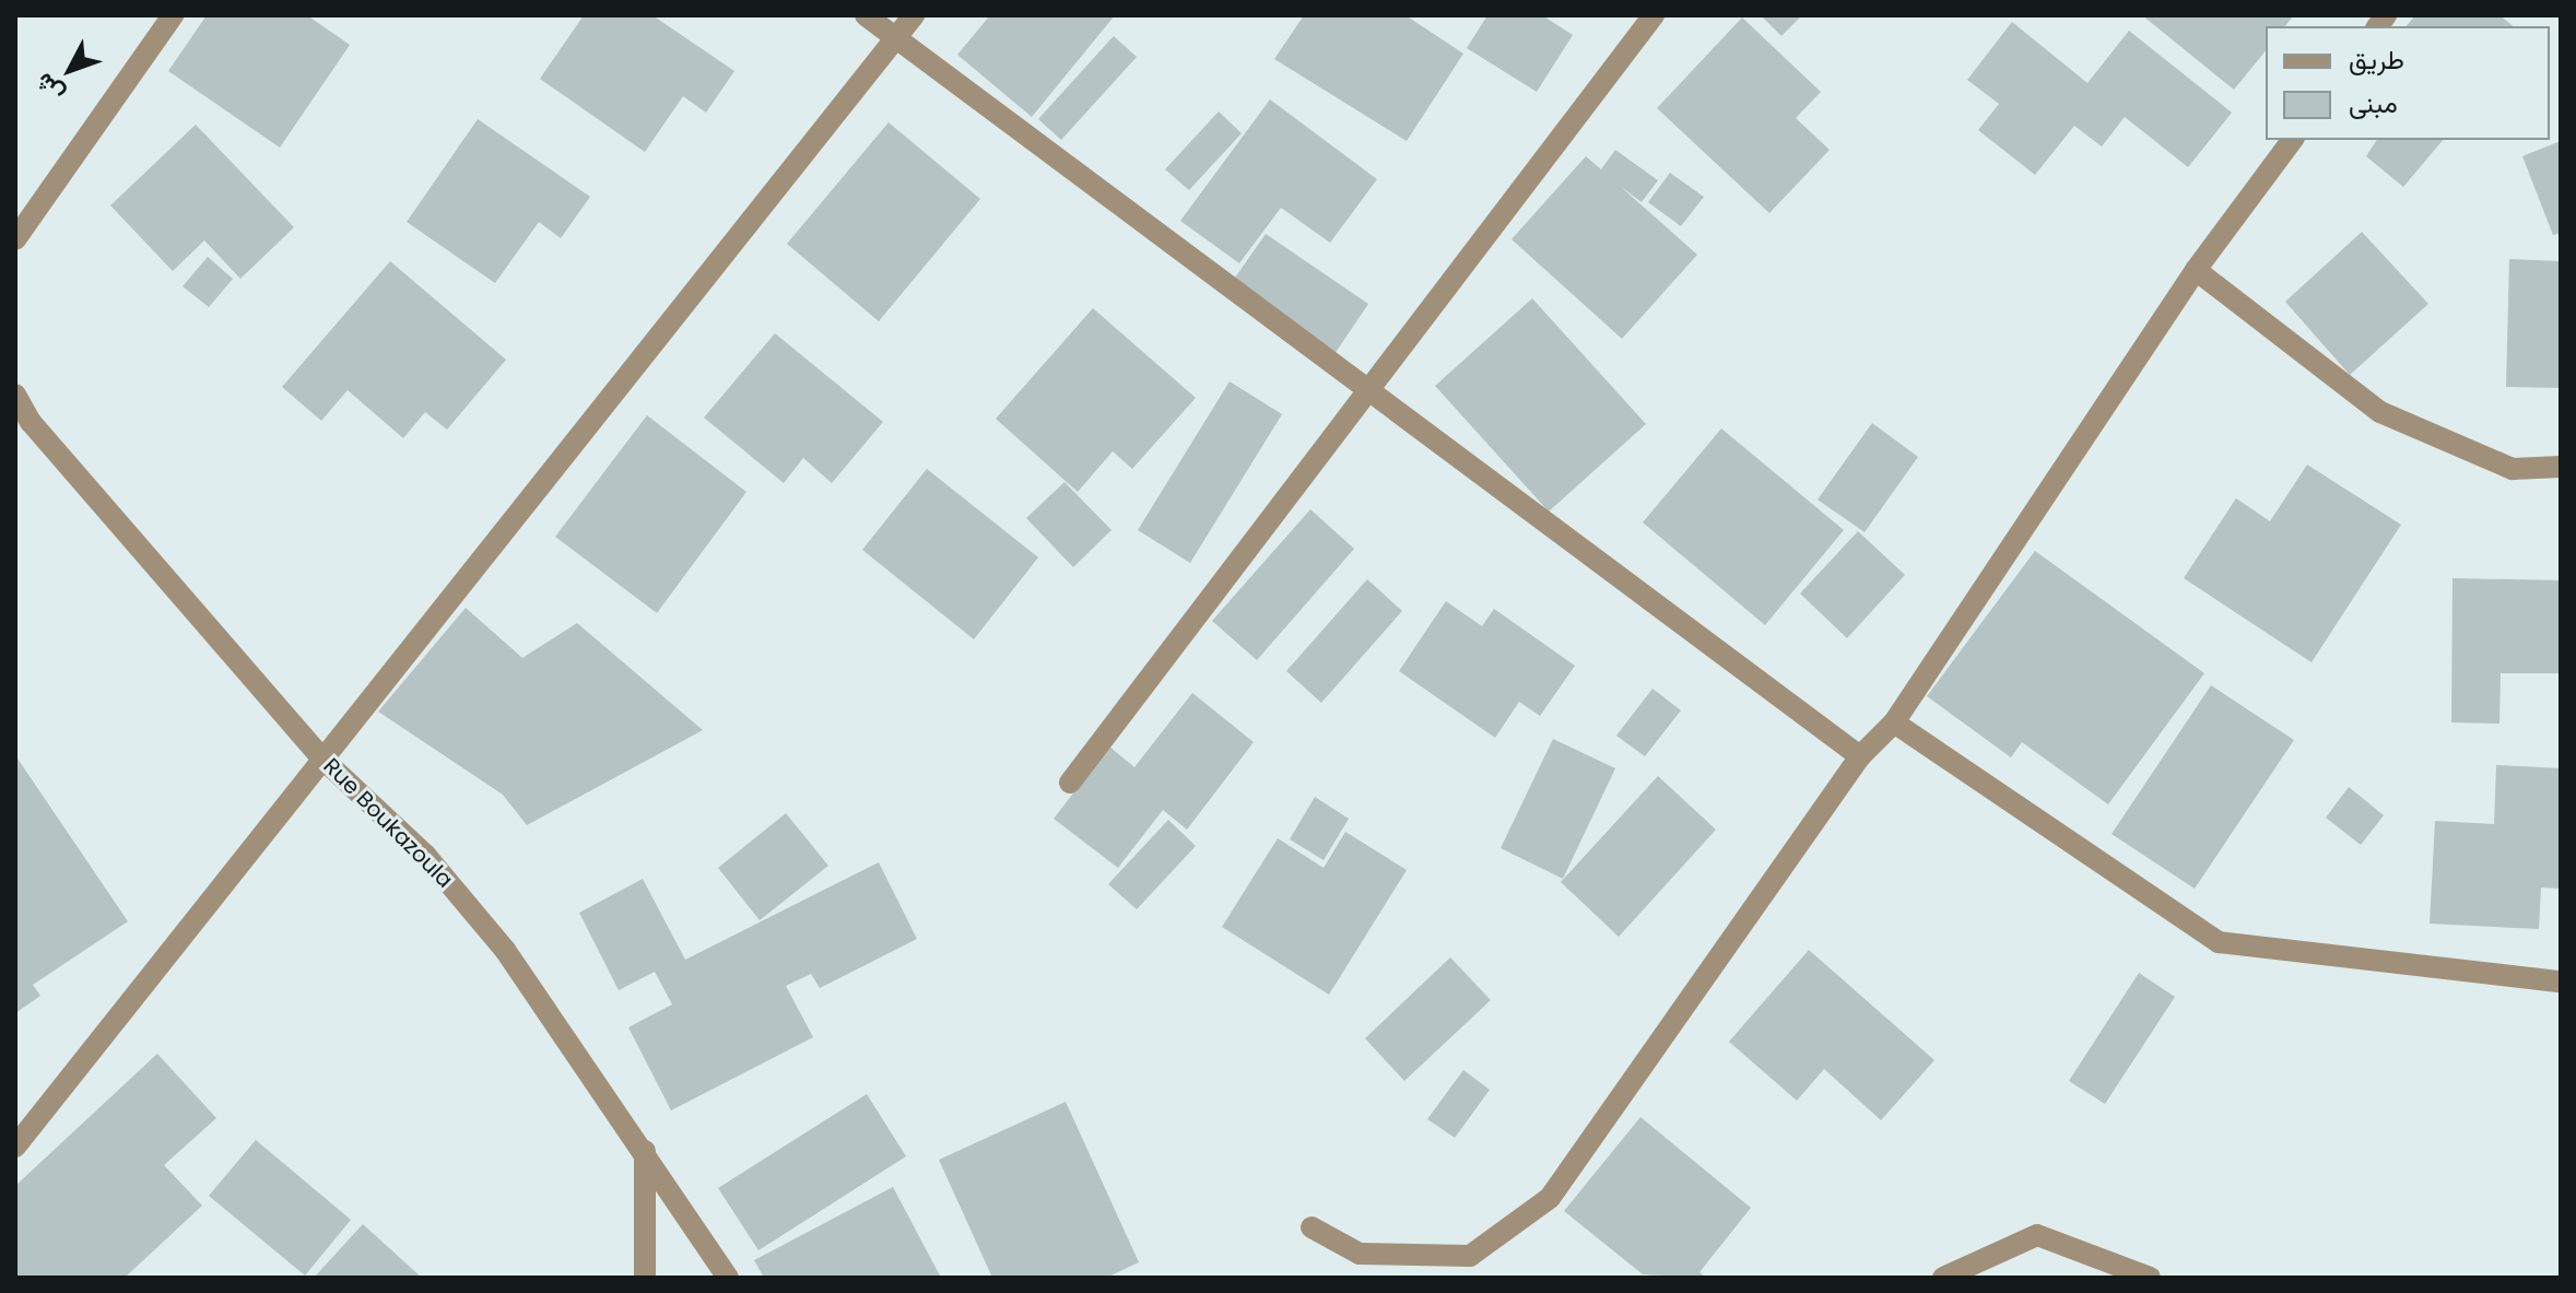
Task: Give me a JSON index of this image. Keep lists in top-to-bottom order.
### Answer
{
  "streets": {
    "street": ["Rue Boukazoula"]
  },
  "legend": ["طريق", "مبنى"],
  "north": "bottom left"
}
